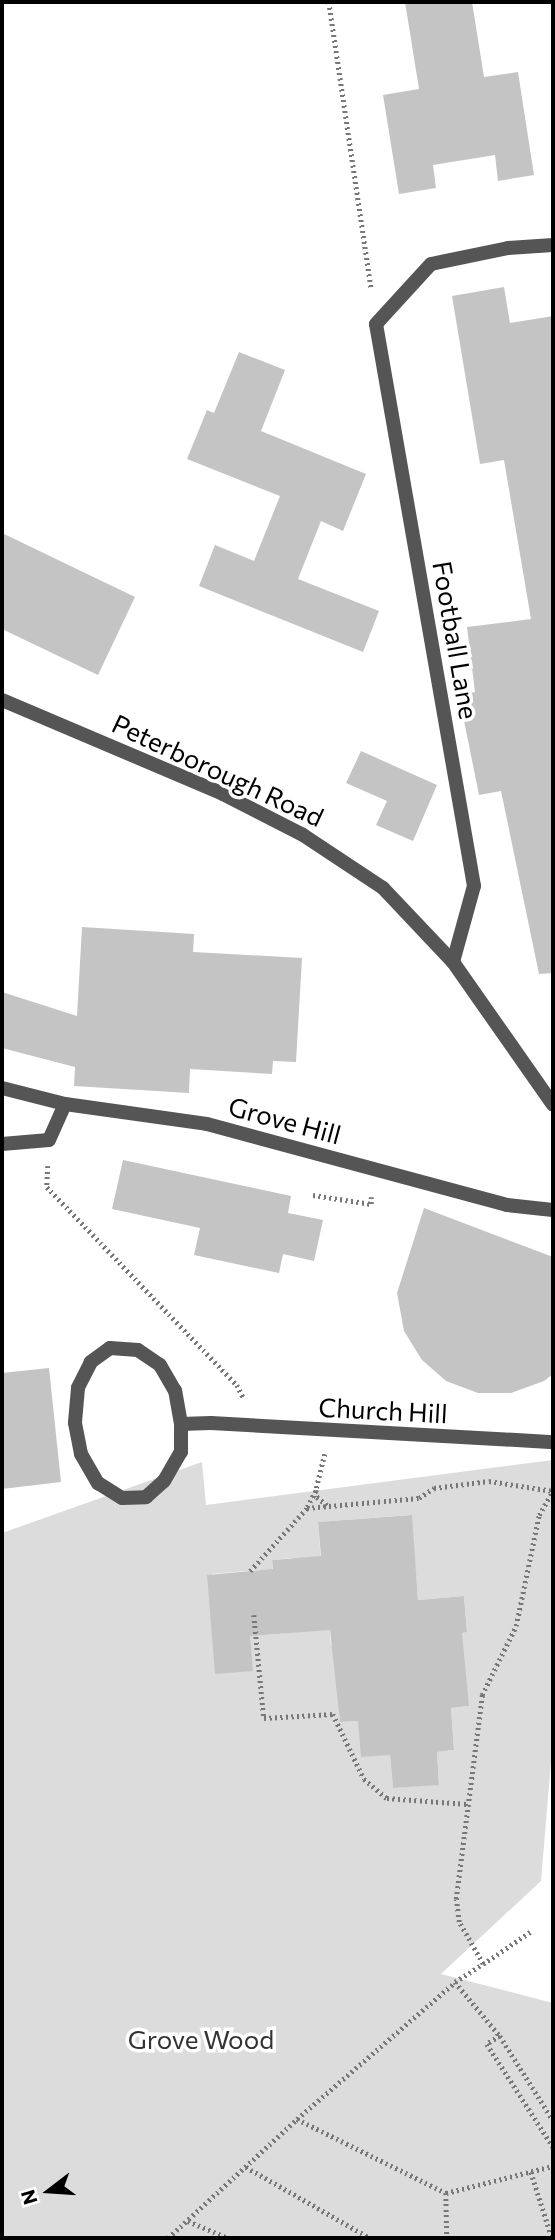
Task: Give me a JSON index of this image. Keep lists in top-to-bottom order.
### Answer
{
  "streets": {
    "street": [
      "Football Lane",
      "Peterborough Road",
      "Grove Hill",
      "Church Hill"
    ]
  },
  "crossings": [
    ["Football Lane", "Peterborough Road"]
  ],
  "parks": ["Grove Wood"],
  "north": "left"
}
